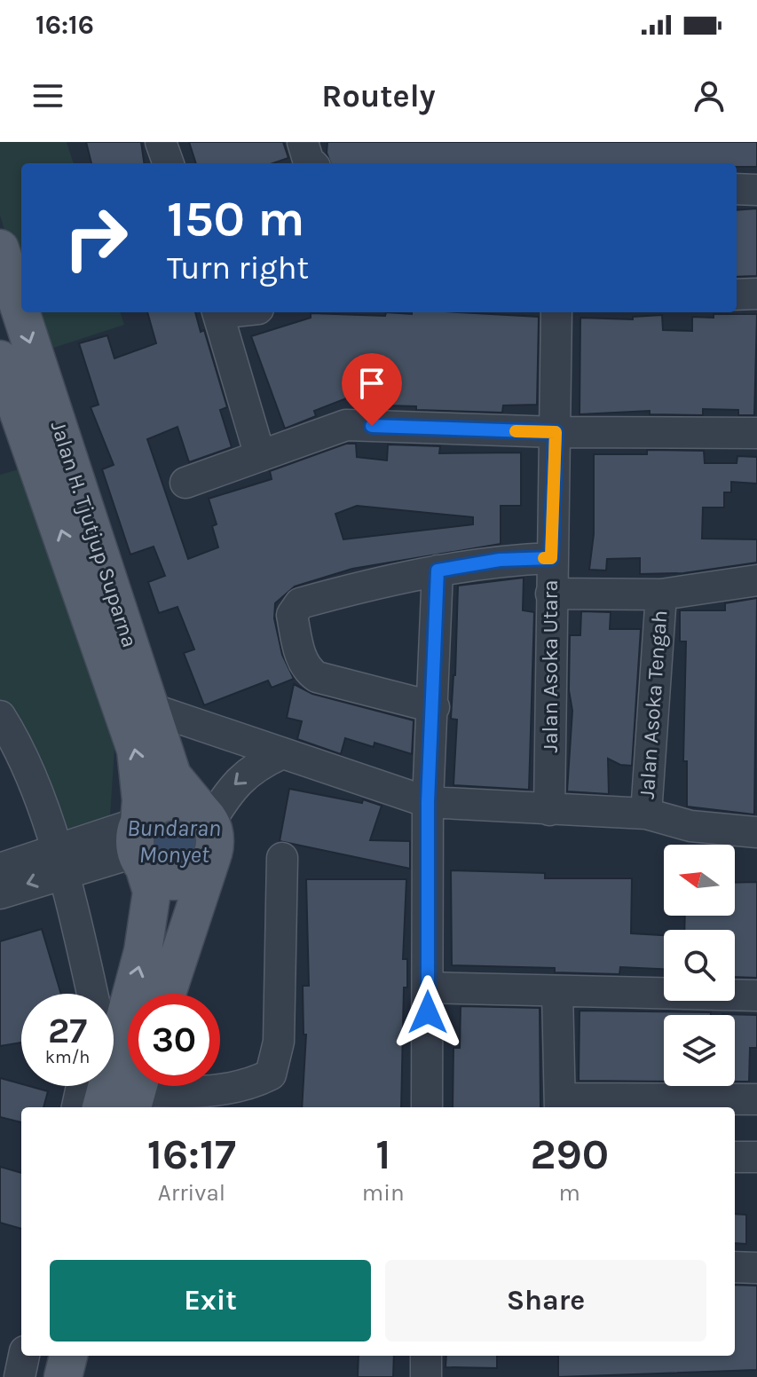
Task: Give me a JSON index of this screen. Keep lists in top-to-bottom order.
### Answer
{
  "streets": {
    "main road": ["Jalan H. Tjutjup Suparna"],
    "street": ["Jalan Asoka Utara", "Jalan Asoka Tengah"]
  },
  "water": ["Bundaran Monyet"],
  "north": "left",
  "page": {
    "status": "16:16",
    "header": "Routely",
    "turn": ["150 m", "Turn right"],
    "speed": "27 km/h",
    "limit": "30",
    "eta": [
      "16:17",
      "Arrival",
      "1",
      "min",
      "290",
      "m"
    ],
    "buttons": ["Exit", "Share"]
  }
}
